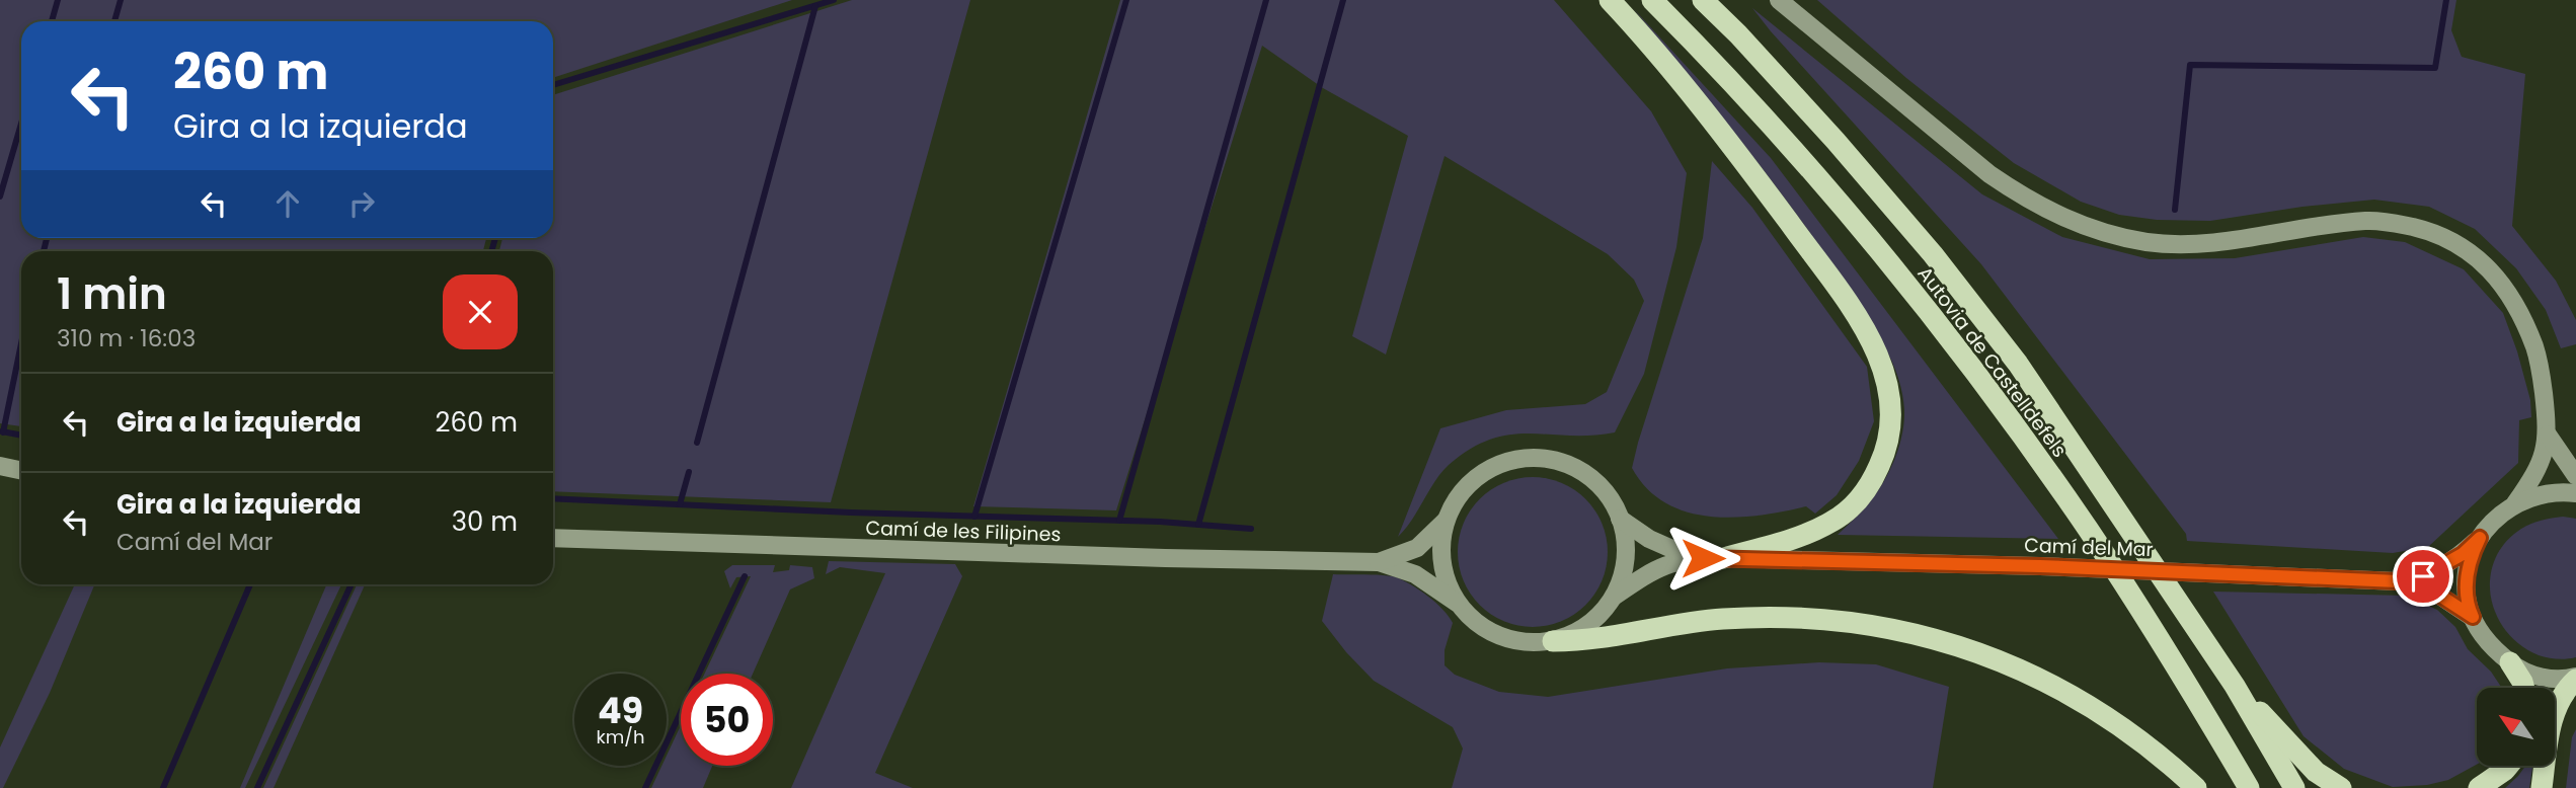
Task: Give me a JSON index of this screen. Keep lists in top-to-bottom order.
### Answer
{
  "streets": {
    "highway": ["Autovia de Castelldefels"],
    "main road": ["Camí de les Filipines", "Camí del Mar"]
  },
  "north": "top left",
  "page": {
    "turn": ["260 m", "Gira a la izquierda"],
    "heading": ["1 min", "310 m · 16:03"],
    "list": [
      {
        "name": "Gira a la izquierda",
        "value": "260 m"
      },
      {
        "name": "Gira a la izquierda",
        "note": "Camí del Mar",
        "value": "30 m"
      }
    ],
    "speed": "49 km/h",
    "limit": "50"
  }
}
